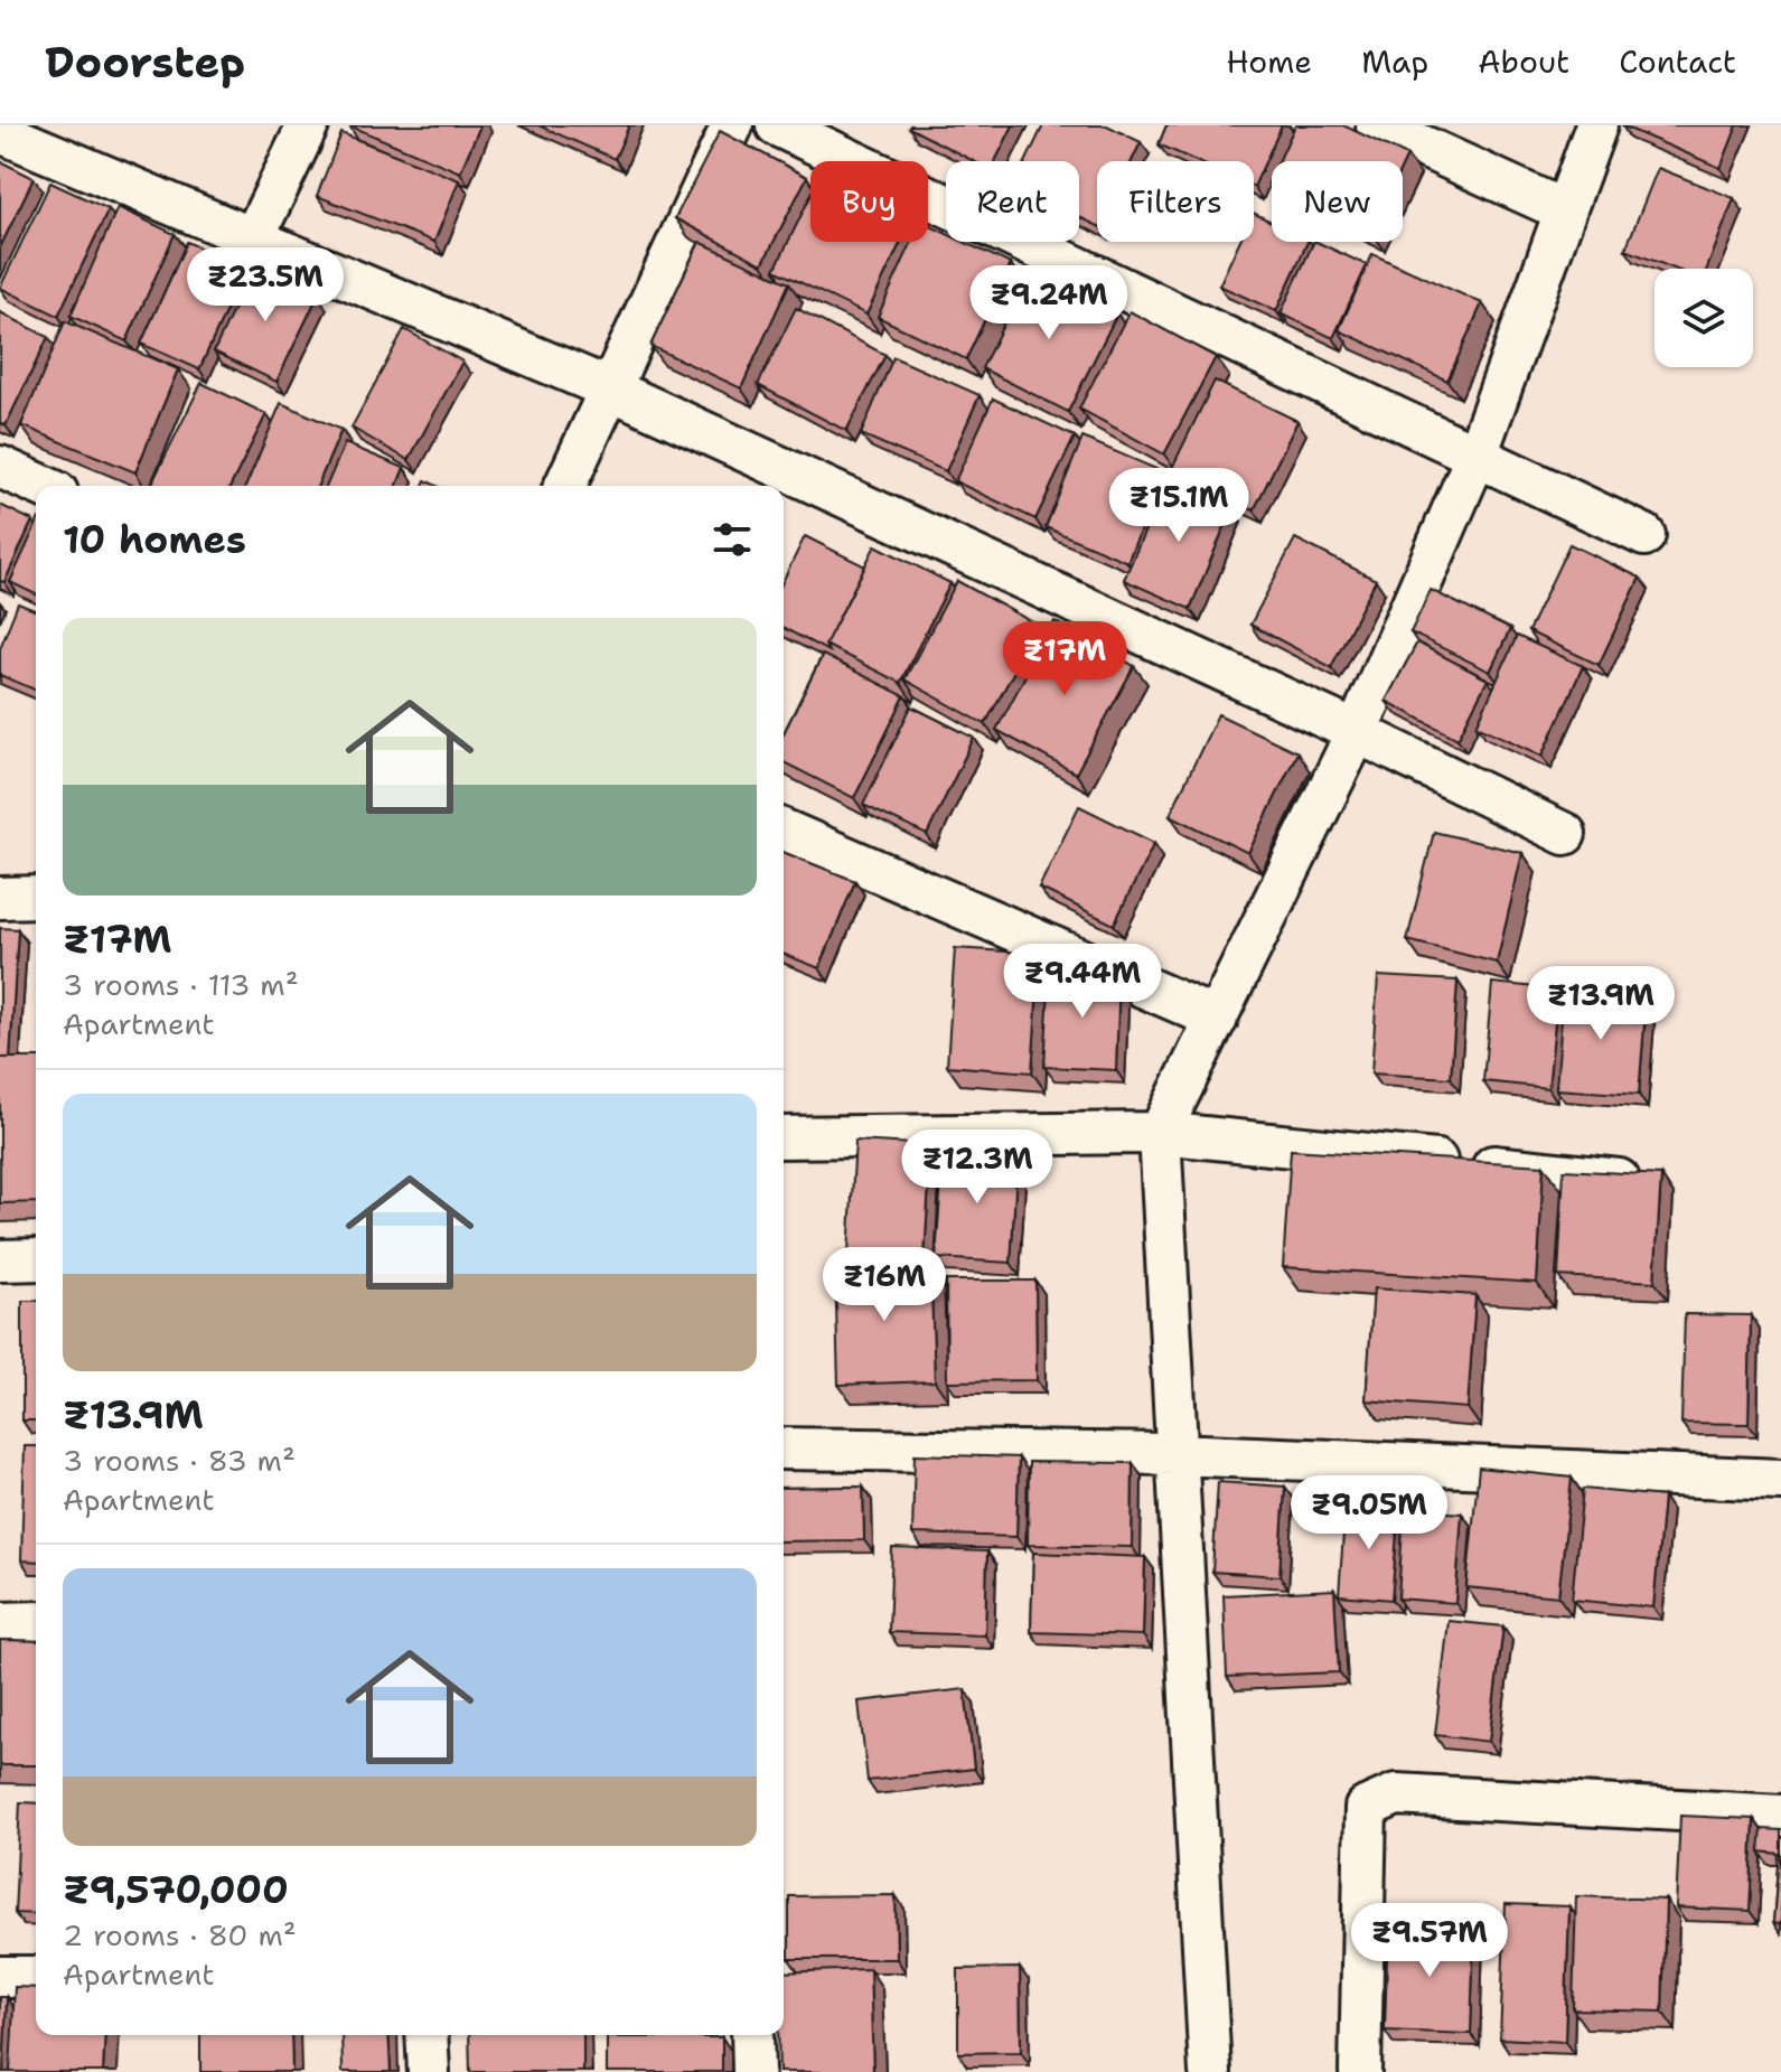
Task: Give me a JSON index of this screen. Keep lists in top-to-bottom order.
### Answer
{
  "page": {
    "header": "Doorstep",
    "nav": [
      "Home",
      "Map",
      "About",
      "Contact"
    ],
    "chip": [
      "Buy",
      "Rent",
      "Filters",
      "New"
    ],
    "price": [
      "₹23.5M",
      "₹9.24M",
      "₹15.1M",
      "₹17M",
      "₹9.44M",
      "₹13.9M",
      "₹12.3M",
      "₹16M",
      "₹9.05M",
      "₹9.57M"
    ],
    "heading": "10 homes",
    "list": [
      {
        "name": "₹17M",
        "note": "3 rooms · 113 m² · Apartment"
      },
      {
        "name": "₹13.9M",
        "note": "3 rooms · 83 m² · Apartment"
      },
      {
        "name": "₹9,570,000",
        "note": "2 rooms · 80 m² · Apartment"
      }
    ]
  }
}
